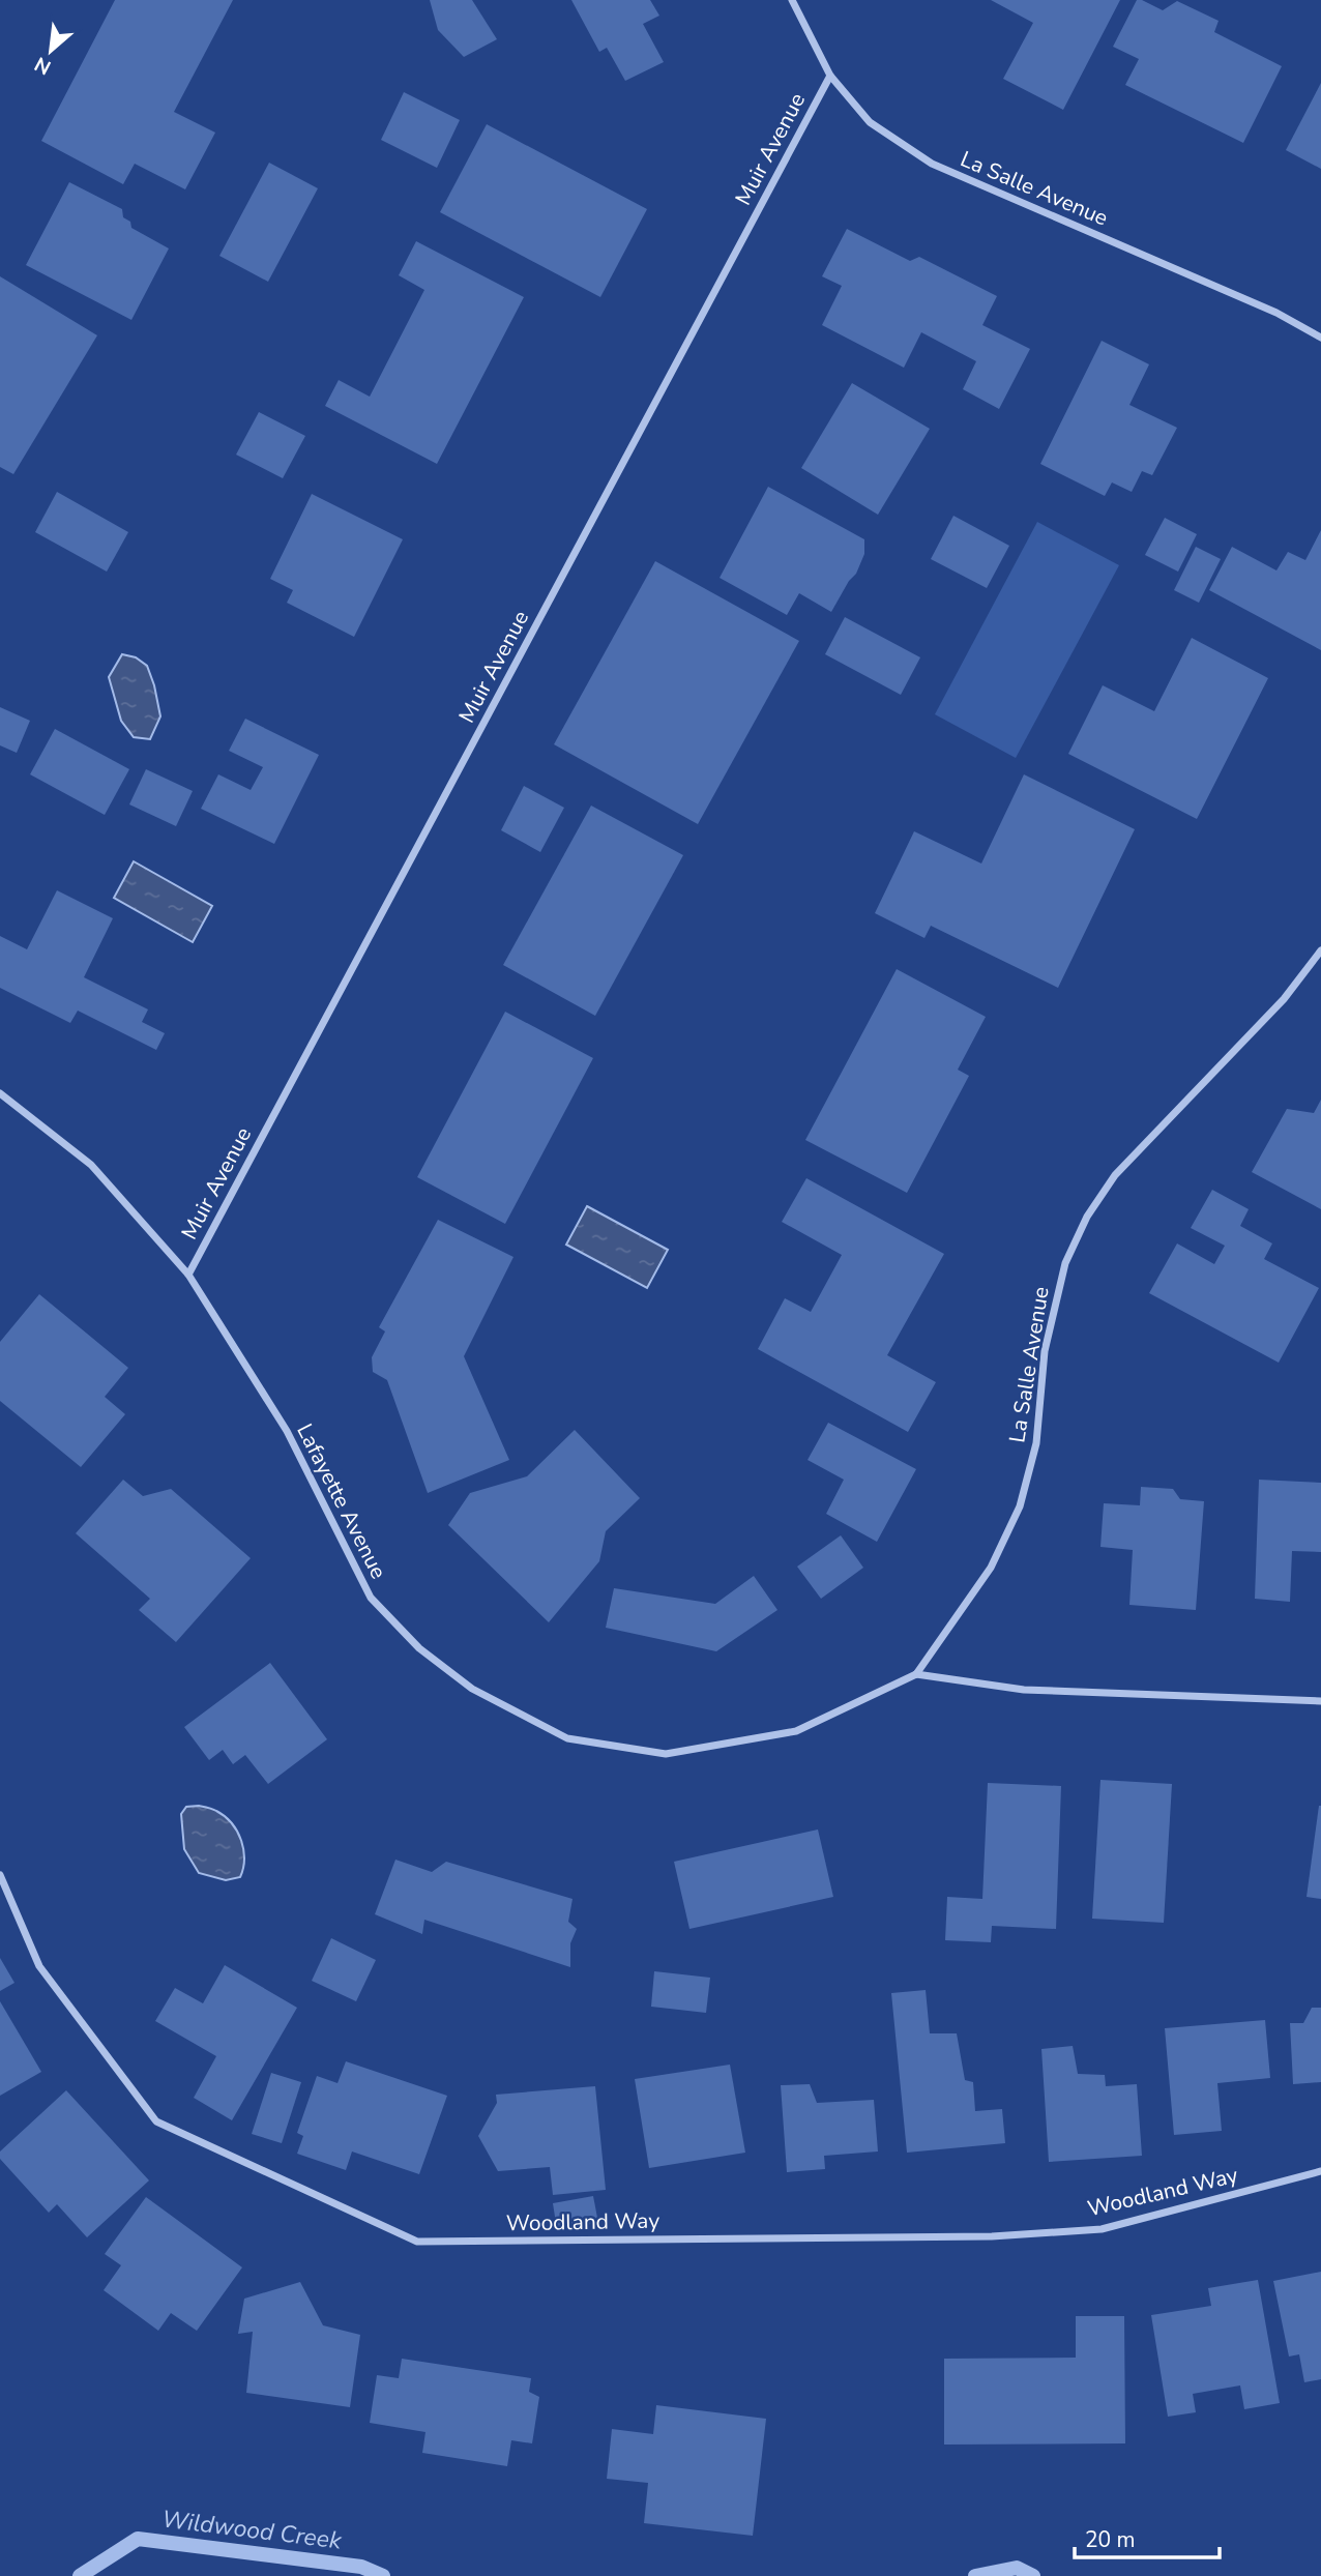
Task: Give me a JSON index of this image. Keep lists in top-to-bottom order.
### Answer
{
  "streets": {
    "street": [
      "Muir Avenue",
      "La Salle Avenue",
      "Lafayette Avenue",
      "Woodland Way"
    ]
  },
  "crossings": [
    ["Muir Avenue", "La Salle Avenue"],
    ["Muir Avenue", "Lafayette Avenue"],
    ["La Salle Avenue", "Lafayette Avenue"]
  ],
  "water": ["Wildwood Creek"],
  "scale_bar": "20 m",
  "north": "bottom left"
}
